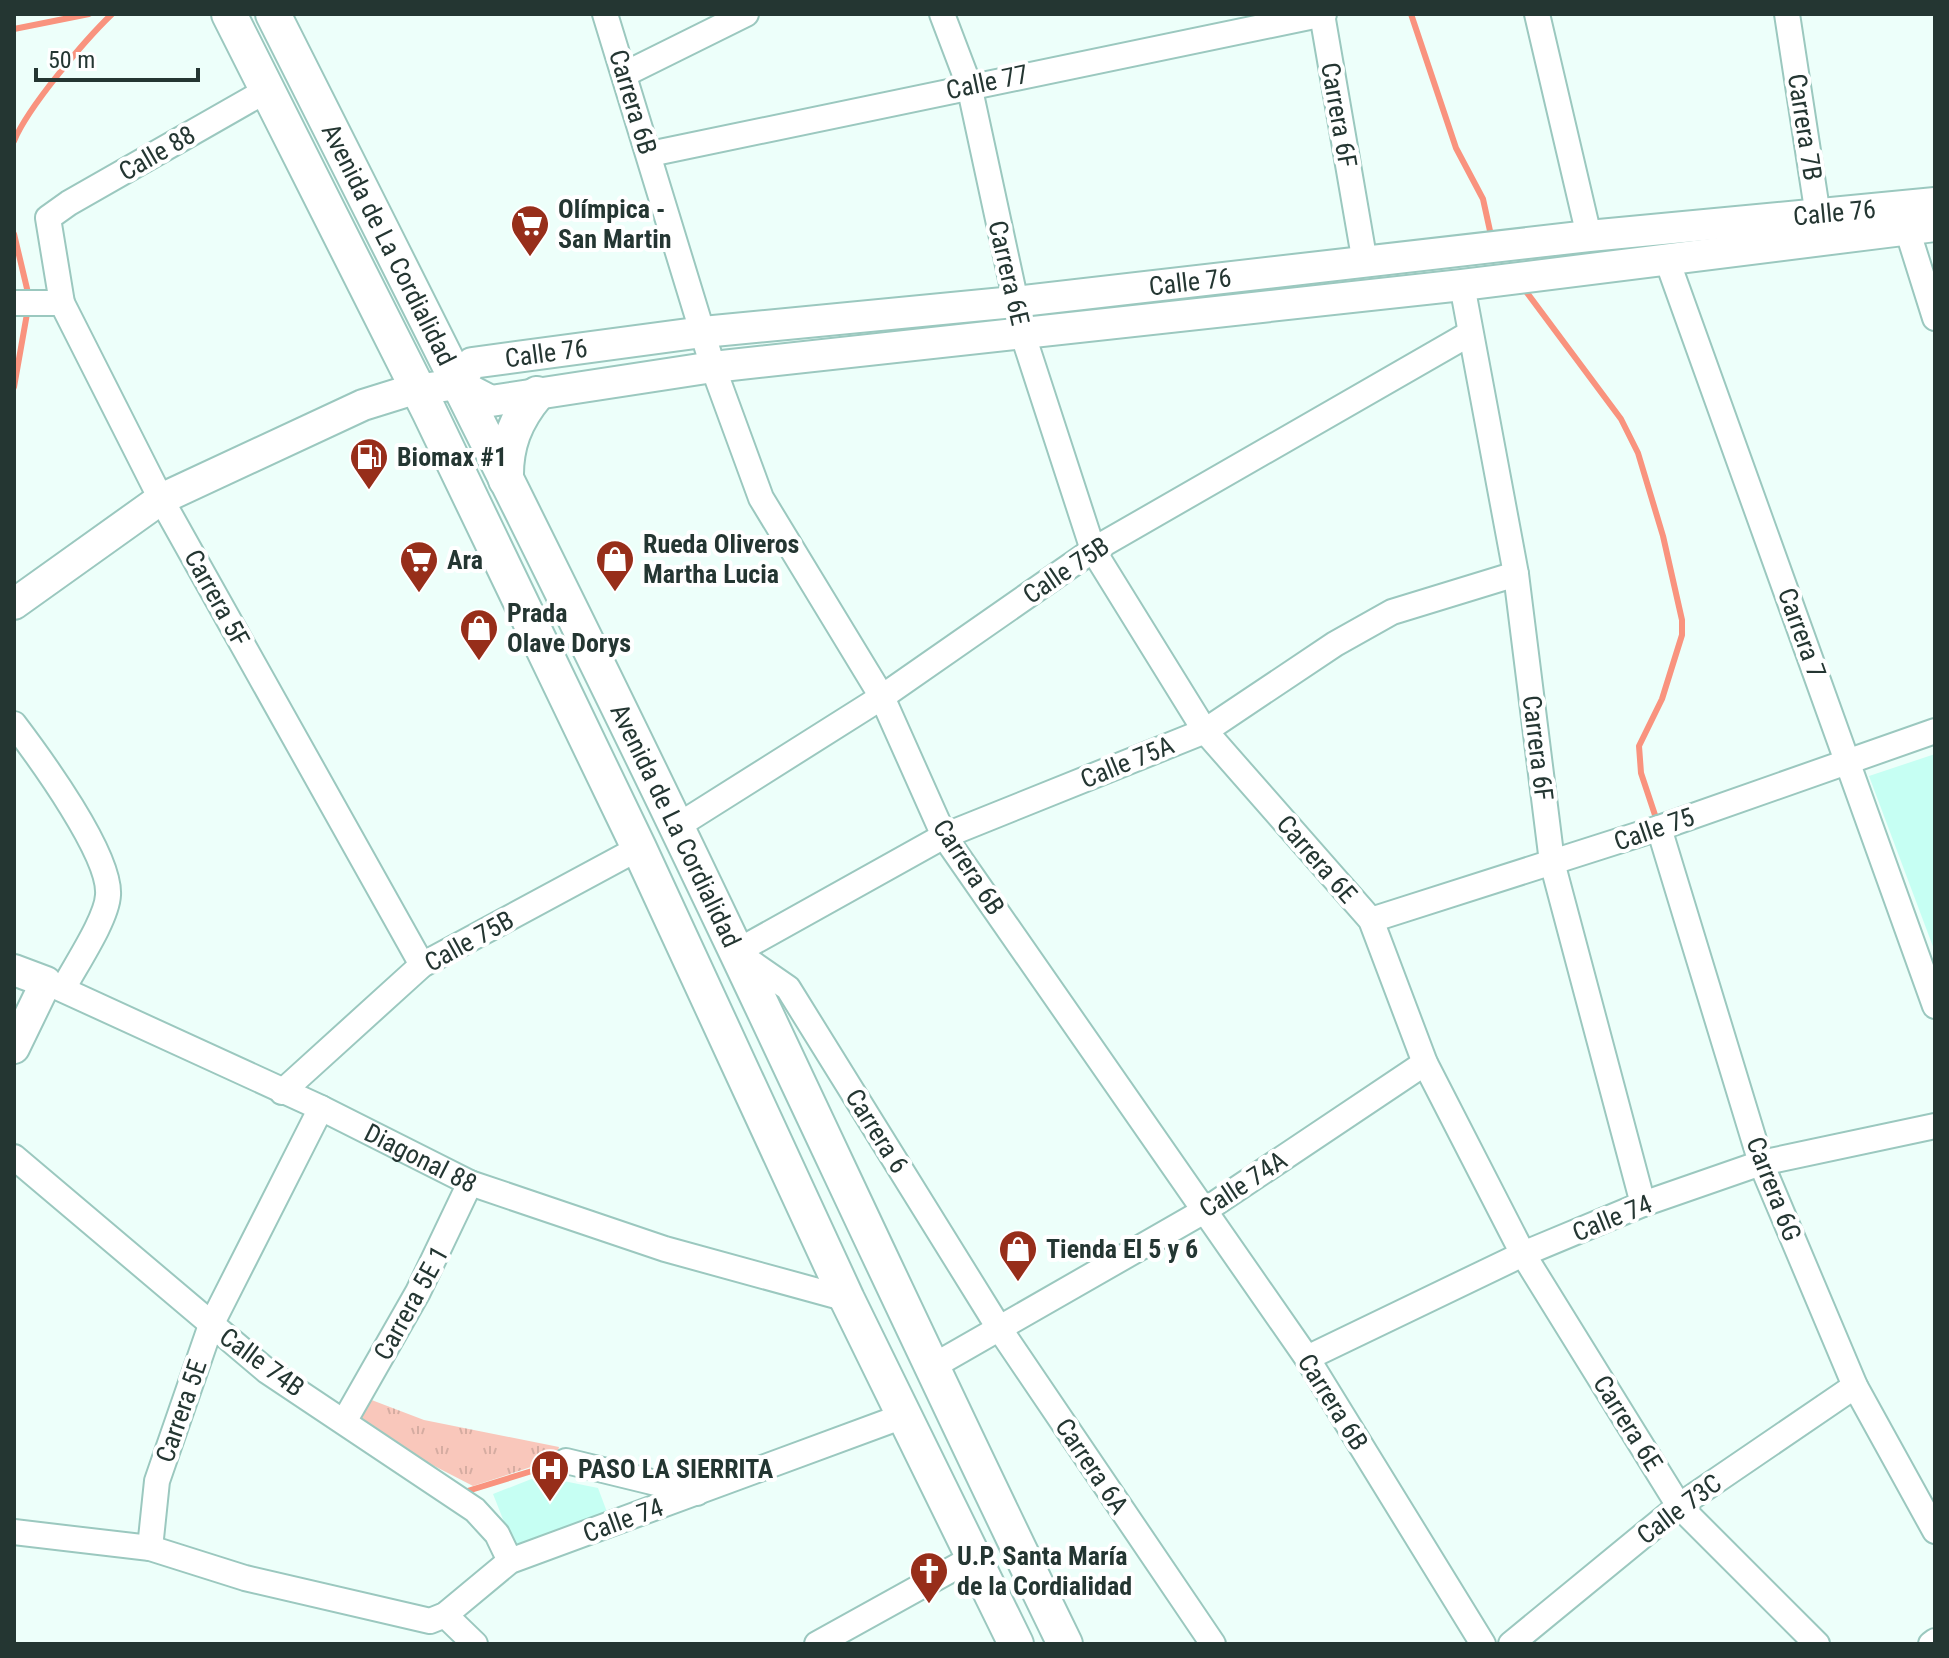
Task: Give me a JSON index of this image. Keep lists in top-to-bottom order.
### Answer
{
  "streets": {
    "main road": ["Avenida de La Cordialidad"],
    "street": [
      "Calle 77",
      "Carrera 6B",
      "Carrera 6F",
      "Carrera 7B",
      "Calle 88",
      "Calle 76",
      "Carrera 6E",
      "Calle 75B",
      "Carrera 5F",
      "Carrera 7",
      "Calle 75A",
      "Calle 75",
      "Carrera 6",
      "Diagonal 88",
      "Calle 74A",
      "Carrera 6G",
      "Calle 74",
      "Carrera 5E 1",
      "Calle 74B",
      "Carrera 5E",
      "Carrera 6A",
      "Calle 73C"
    ]
  },
  "crossings": [
    ["Calle 77", "Carrera 6B"],
    ["Calle 77", "Carrera 6F"],
    ["Calle 77", "Carrera 6E"],
    ["Carrera 6B", "Calle 76"],
    ["Carrera 6B", "Calle 75B"],
    ["Carrera 6B", "Calle 75A"],
    ["Carrera 6B", "Calle 74A"],
    ["Carrera 6B", "Calle 74"],
    ["Carrera 6F", "Calle 76"],
    ["Carrera 6F", "Calle 75B"],
    ["Carrera 6F", "Calle 75A"],
    ["Carrera 6F", "Calle 75"],
    ["Carrera 6F", "Calle 74"],
    ["Carrera 7B", "Calle 76"],
    ["Calle 88", "Avenida de La Cordialidad"],
    ["Calle 88", "Carrera 5F"],
    ["Calle 76", "Avenida de La Cordialidad"],
    ["Calle 76", "Carrera 6E"],
    ["Calle 76", "Carrera 7"],
    ["Avenida de La Cordialidad", "Calle 75B"],
    ["Avenida de La Cordialidad", "Calle 75A"],
    ["Avenida de La Cordialidad", "Carrera 6"],
    ["Avenida de La Cordialidad", "Diagonal 88"],
    ["Avenida de La Cordialidad", "Calle 74A"],
    ["Avenida de La Cordialidad", "Calle 74"],
    ["Carrera 6E", "Calle 75B"],
    ["Carrera 6E", "Calle 75A"],
    ["Carrera 6E", "Calle 75"],
    ["Carrera 6E", "Calle 74A"],
    ["Carrera 6E", "Calle 74"],
    ["Carrera 6E", "Calle 73C"],
    ["Calle 75B", "Carrera 5F"],
    ["Calle 75B", "Diagonal 88"],
    ["Carrera 7", "Calle 75"],
    ["Calle 75A", "Carrera 6"],
    ["Calle 75", "Carrera 6G"],
    ["Carrera 6", "Calle 74A"],
    ["Carrera 6", "Carrera 6A"],
    ["Diagonal 88", "Carrera 5E 1"],
    ["Diagonal 88", "Carrera 5E"],
    ["Calle 74A", "Carrera 6A"],
    ["Carrera 6G", "Calle 74"],
    ["Carrera 6G", "Calle 73C"],
    ["Calle 74", "Calle 74B"],
    ["Carrera 5E 1", "Calle 74B"],
    ["Calle 74B", "Carrera 5E"]
  ],
  "places": {
    "supermarket": ["Olímpica - San Martin", "Ara"],
    "fuel station": ["Biomax #1"],
    "shop": ["Rueda Oliveros Martha Lucia", "Prada Olave Dorys", "Tienda El 5 y 6"],
    "hospital": ["PASO LA SIERRITA"],
    "church": ["U.P. Santa María de la Cordialidad"]
  },
  "scale_bar": "50 m"
}
